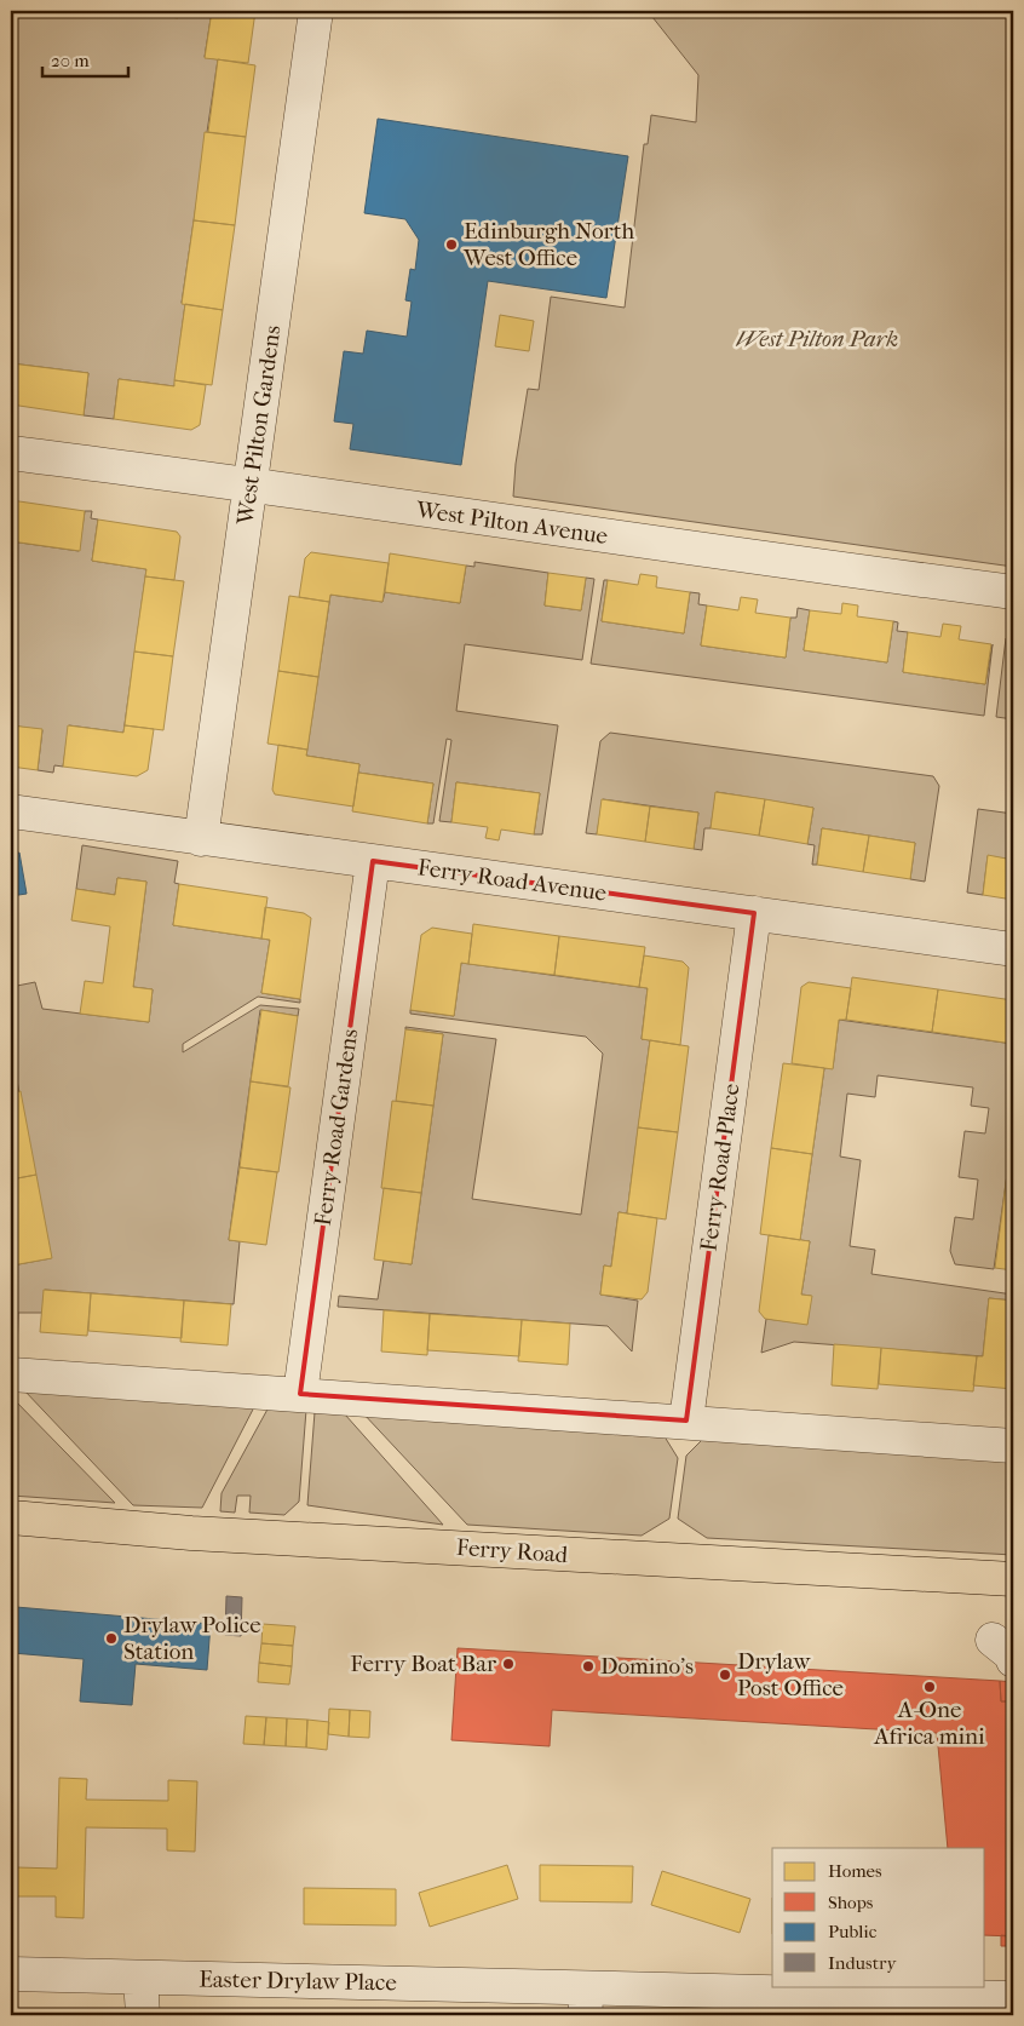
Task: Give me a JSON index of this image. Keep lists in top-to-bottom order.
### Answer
{
  "streets": {
    "main road": ["Ferry Road"],
    "street": [
      "West Pilton Gardens",
      "West Pilton Avenue",
      "Ferry Road Avenue",
      "Ferry Road Gardens",
      "Ferry Road Place",
      "Easter Drylaw Place"
    ]
  },
  "crossings": [
    ["West Pilton Gardens", "West Pilton Avenue"],
    ["West Pilton Gardens", "Ferry Road Avenue"],
    ["Ferry Road Avenue", "Ferry Road Gardens"],
    ["Ferry Road Avenue", "Ferry Road Place"]
  ],
  "parks": ["West Pilton Park"],
  "places": [
    "Edinburgh North West Office",
    "Drylaw Police Station",
    "Ferry Boat Bar",
    "Domino's",
    "Drylaw Post Office",
    "A-One Africa mini"
  ],
  "legend": [
    "Homes",
    "Shops",
    "Public",
    "Industry"
  ],
  "scale_bar": "20 m"
}
